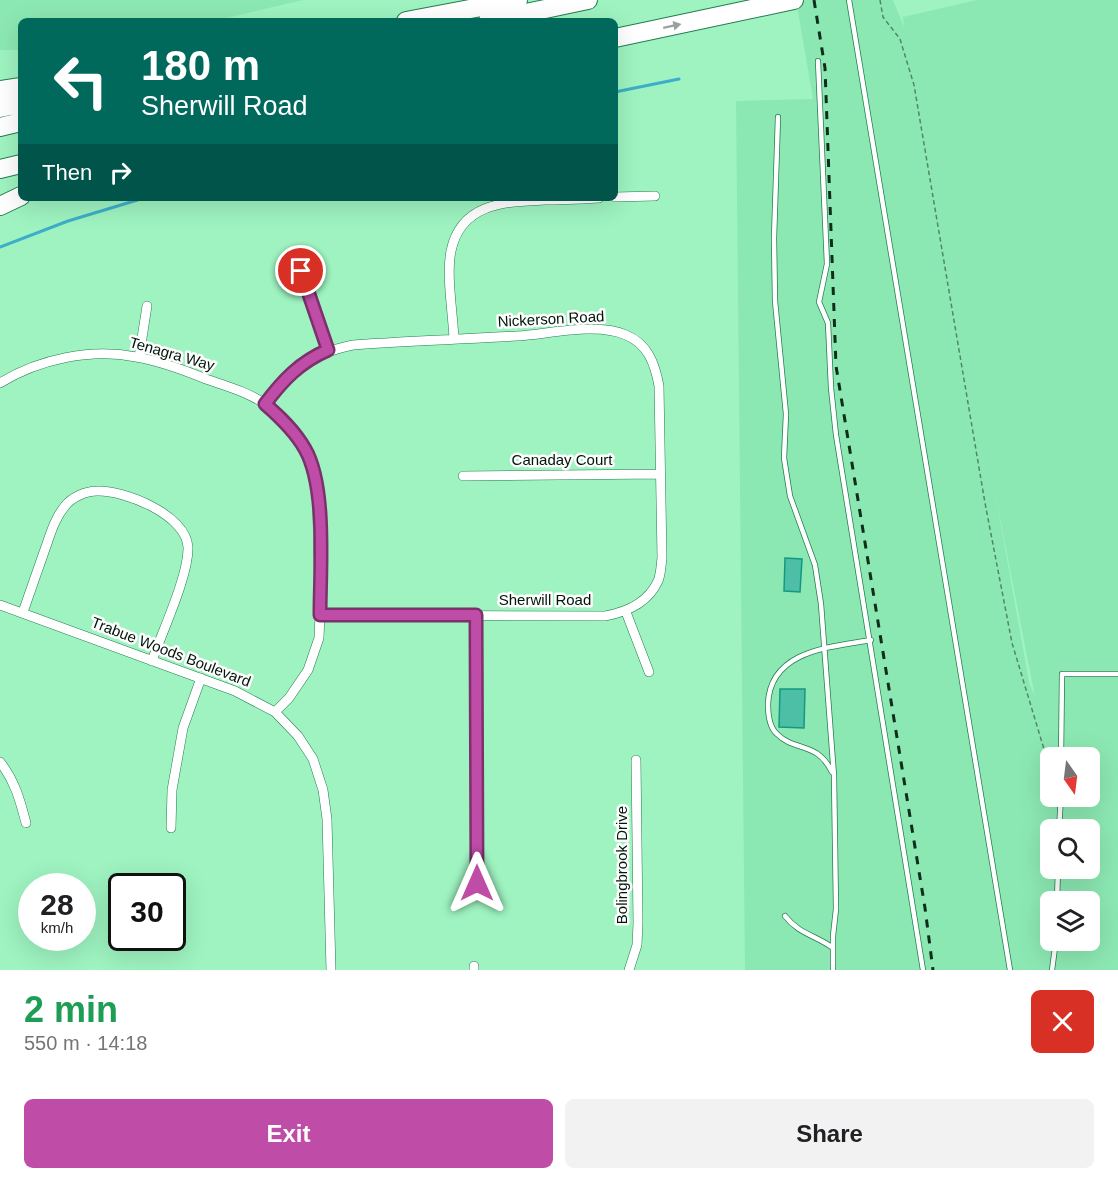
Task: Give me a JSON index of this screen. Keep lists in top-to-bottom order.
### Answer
{
  "streets": {
    "street": [
      "Nickerson Road",
      "Tenagra Way",
      "Canaday Court",
      "Sherwill Road",
      "Trabue Woods Boulevard",
      "Bolingbrook Drive"
    ]
  },
  "crossings": [
    ["Nickerson Road", "Tenagra Way"],
    ["Nickerson Road", "Canaday Court"],
    ["Nickerson Road", "Sherwill Road"],
    ["Tenagra Way", "Sherwill Road"],
    ["Tenagra Way", "Trabue Woods Boulevard"]
  ],
  "north": "bottom",
  "page": {
    "turn": ["180 m", "Sherwill Road"],
    "then": "Then",
    "speed": "28 km/h",
    "limit": "30",
    "heading": ["2 min", "550 m · 14:18"],
    "buttons": ["Exit", "Share"]
  }
}
